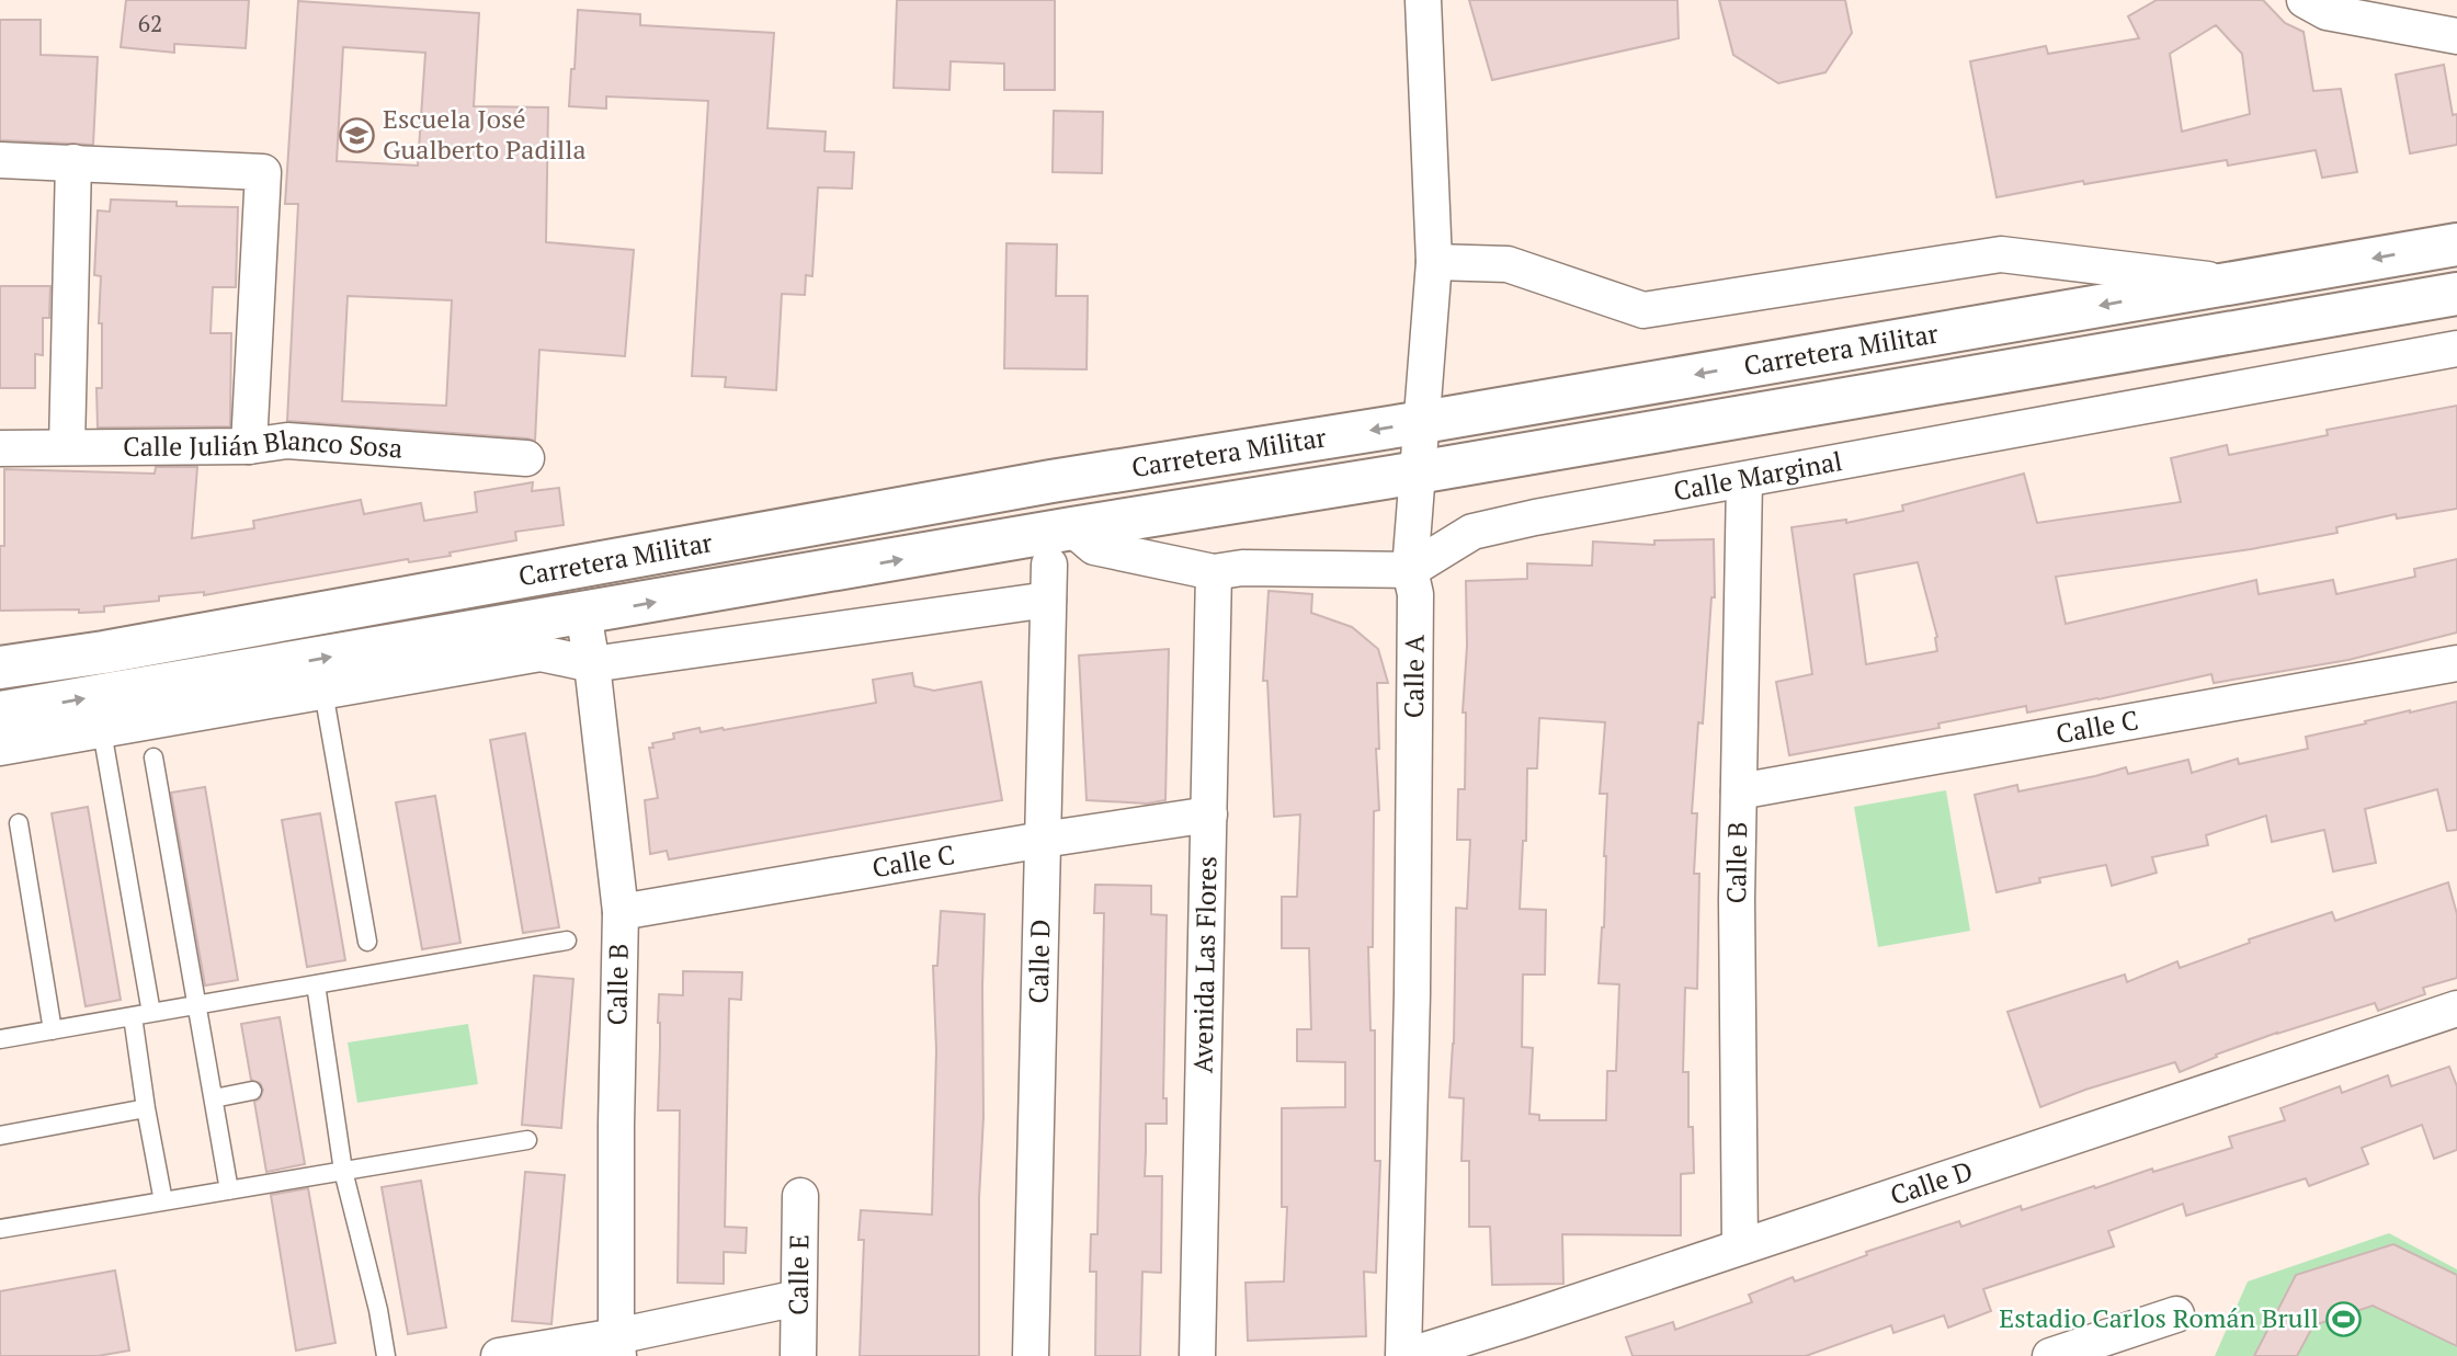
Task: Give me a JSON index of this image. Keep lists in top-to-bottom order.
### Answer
{
  "streets": {
    "main road": ["Carretera Militar"],
    "street": [
      "Calle Julián Blanco Sosa",
      "Calle Marginal",
      "Calle A",
      "Calle C",
      "Calle B",
      "Calle D",
      "Avenida Las Flores",
      "Calle E"
    ]
  },
  "crossings": [
    ["Carretera Militar", "Calle A"],
    ["Carretera Militar", "Calle B"],
    ["Calle Marginal", "Calle A"],
    ["Calle Marginal", "Calle B"],
    ["Calle A", "Calle D"],
    ["Calle C", "Calle B"],
    ["Calle C", "Calle D"],
    ["Calle C", "Avenida Las Flores"],
    ["Calle B", "Calle D"]
  ],
  "places": {
    "school or university": ["Escuela José Gualberto Padilla"],
    "sports": ["Estadio Carlos Román Brull"]
  },
  "house_numbers": ["62"]
}
